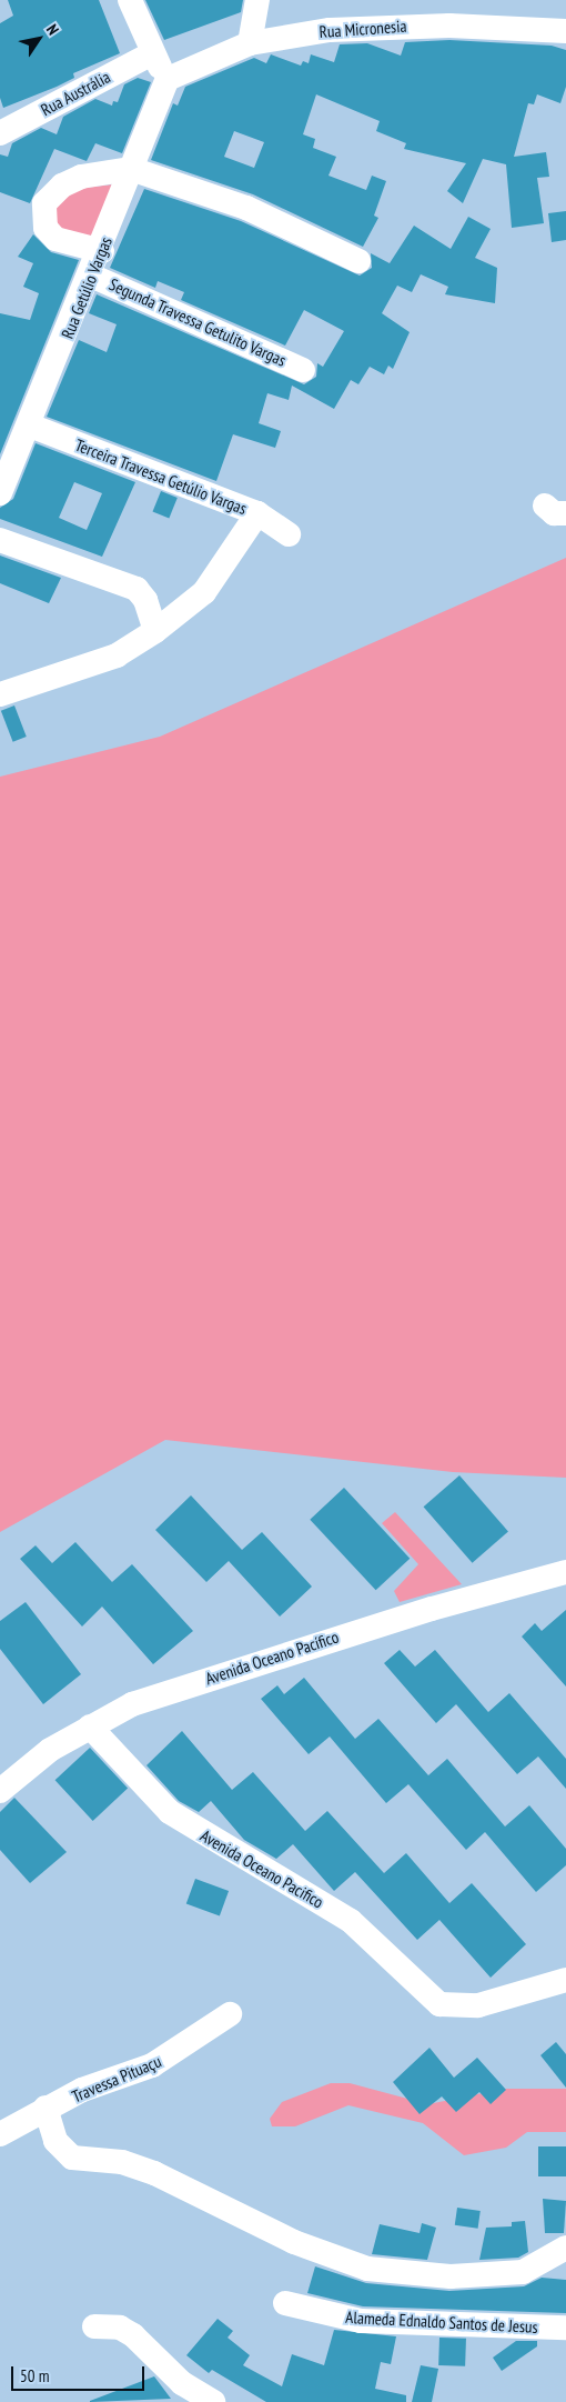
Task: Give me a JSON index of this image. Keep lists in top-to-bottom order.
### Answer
{
  "streets": {
    "street": [
      "Rua Micronesia",
      "Rua Austrália",
      "Rua Getúlio Vargas",
      "Segunda Travessa Getulito Vargas",
      "Terceira Travessa Getúlio Vargas",
      "Avenida Oceano Pacífico",
      "Avenida Oceano Pacifico",
      "Travessa Pituaçu",
      "Alameda Ednaldo Santos de Jesus"
    ]
  },
  "crossings": [
    ["Rua Micronesia", "Rua Getúlio Vargas"],
    ["Rua Getúlio Vargas", "Segunda Travessa Getulito Vargas"],
    ["Rua Getúlio Vargas", "Terceira Travessa Getúlio Vargas"],
    ["Avenida Oceano Pacífico", "Avenida Oceano Pacifico"]
  ],
  "scale_bar": "50 m",
  "north": "top right"
}
